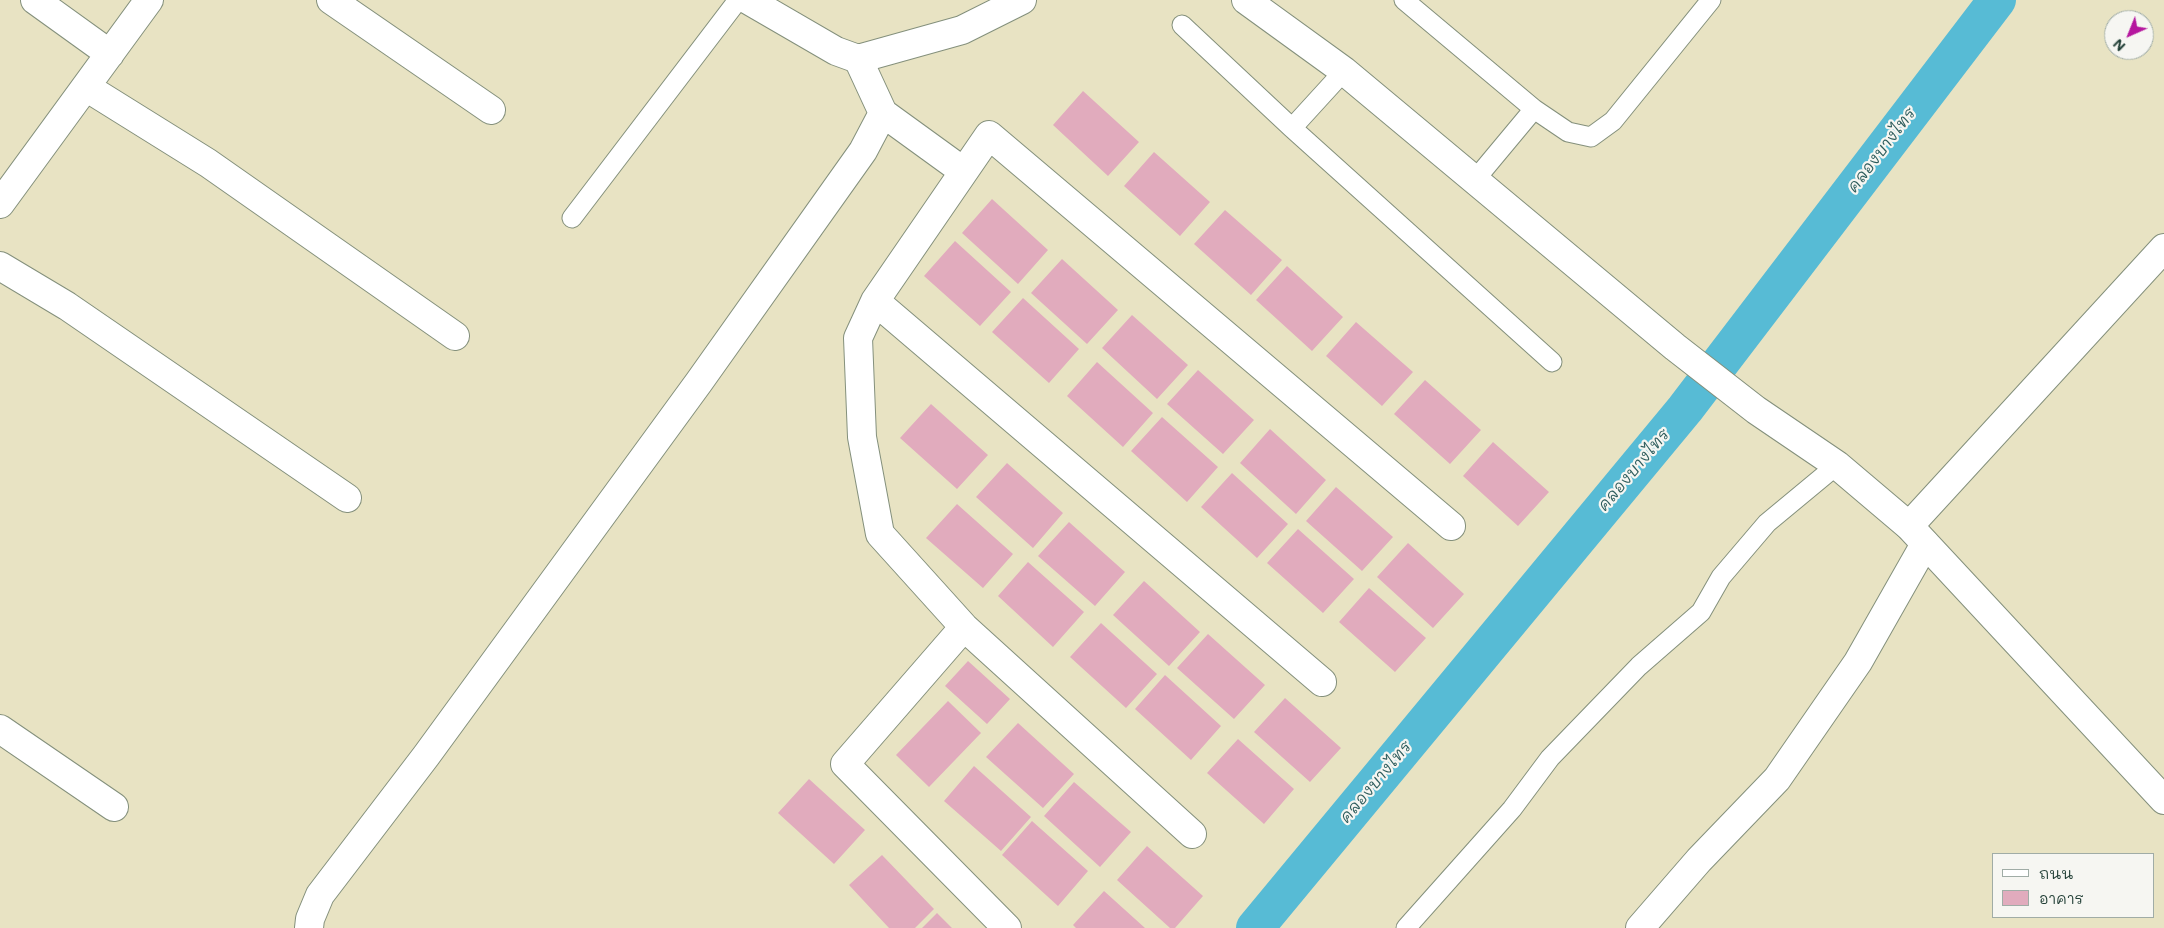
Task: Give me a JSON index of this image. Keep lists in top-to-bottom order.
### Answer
{
  "water": ["คลองบางไทร"],
  "legend": ["ถนน", "อาคาร"],
  "north": "bottom left"
}
